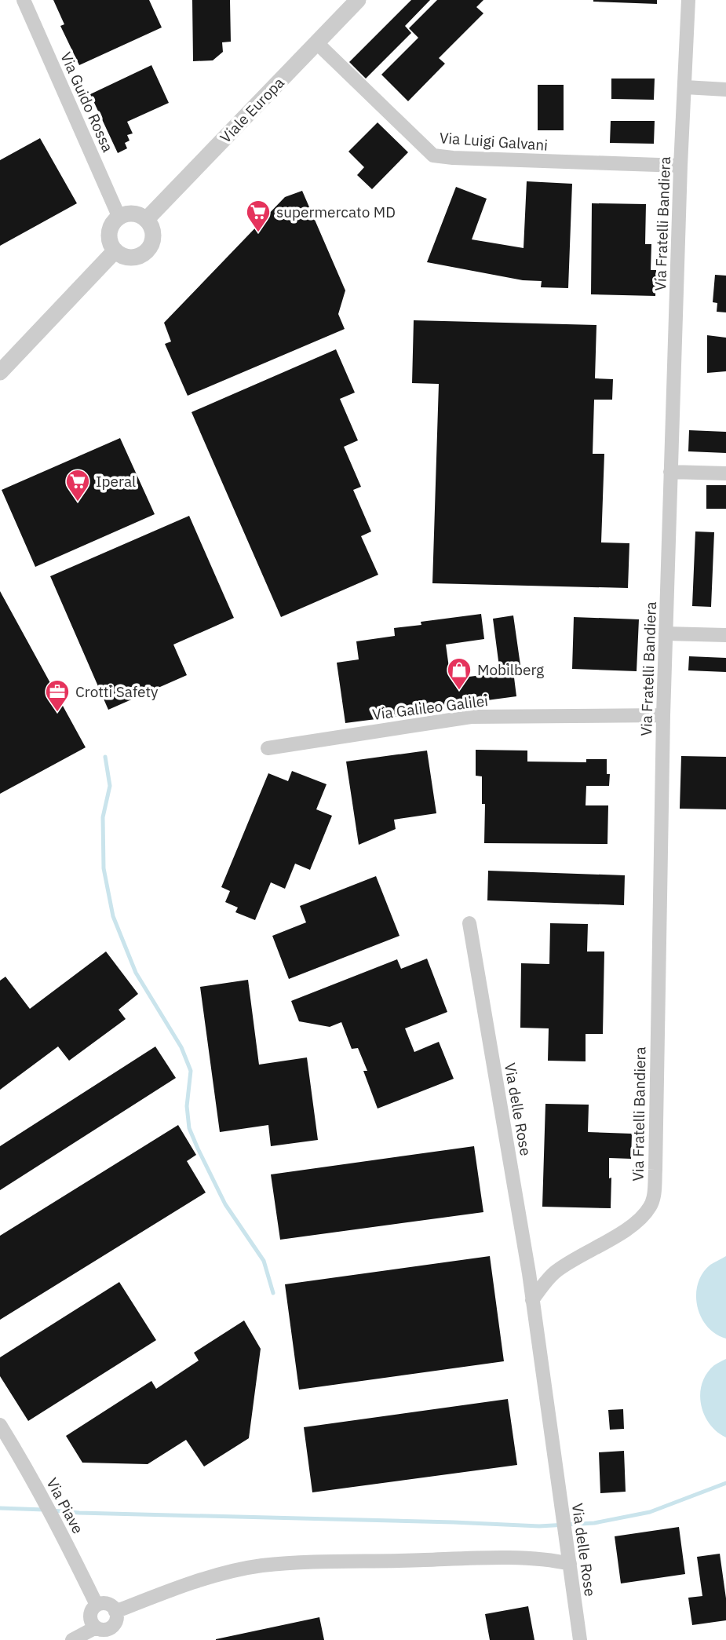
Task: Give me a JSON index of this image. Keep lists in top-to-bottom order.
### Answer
{
  "streets": {
    "street": [
      "Via Guido Rossa",
      "Viale Europa",
      "Via Luigi Galvani",
      "Via Fratelli Bandiera",
      "Via Galileo Galilei",
      "Via delle Rose",
      "Via Piave"
    ]
  },
  "crossings": [
    ["Via Guido Rossa", "Viale Europa"],
    ["Viale Europa", "Via Luigi Galvani"],
    ["Via Luigi Galvani", "Via Fratelli Bandiera"],
    ["Via Fratelli Bandiera", "Via Galileo Galilei"],
    ["Via Fratelli Bandiera", "Via delle Rose"]
  ],
  "places": {
    "supermarket": ["supermercato MD", "Iperal"],
    "shop": ["Mobilberg"],
    "office": ["Crotti Safety"]
  }
}
